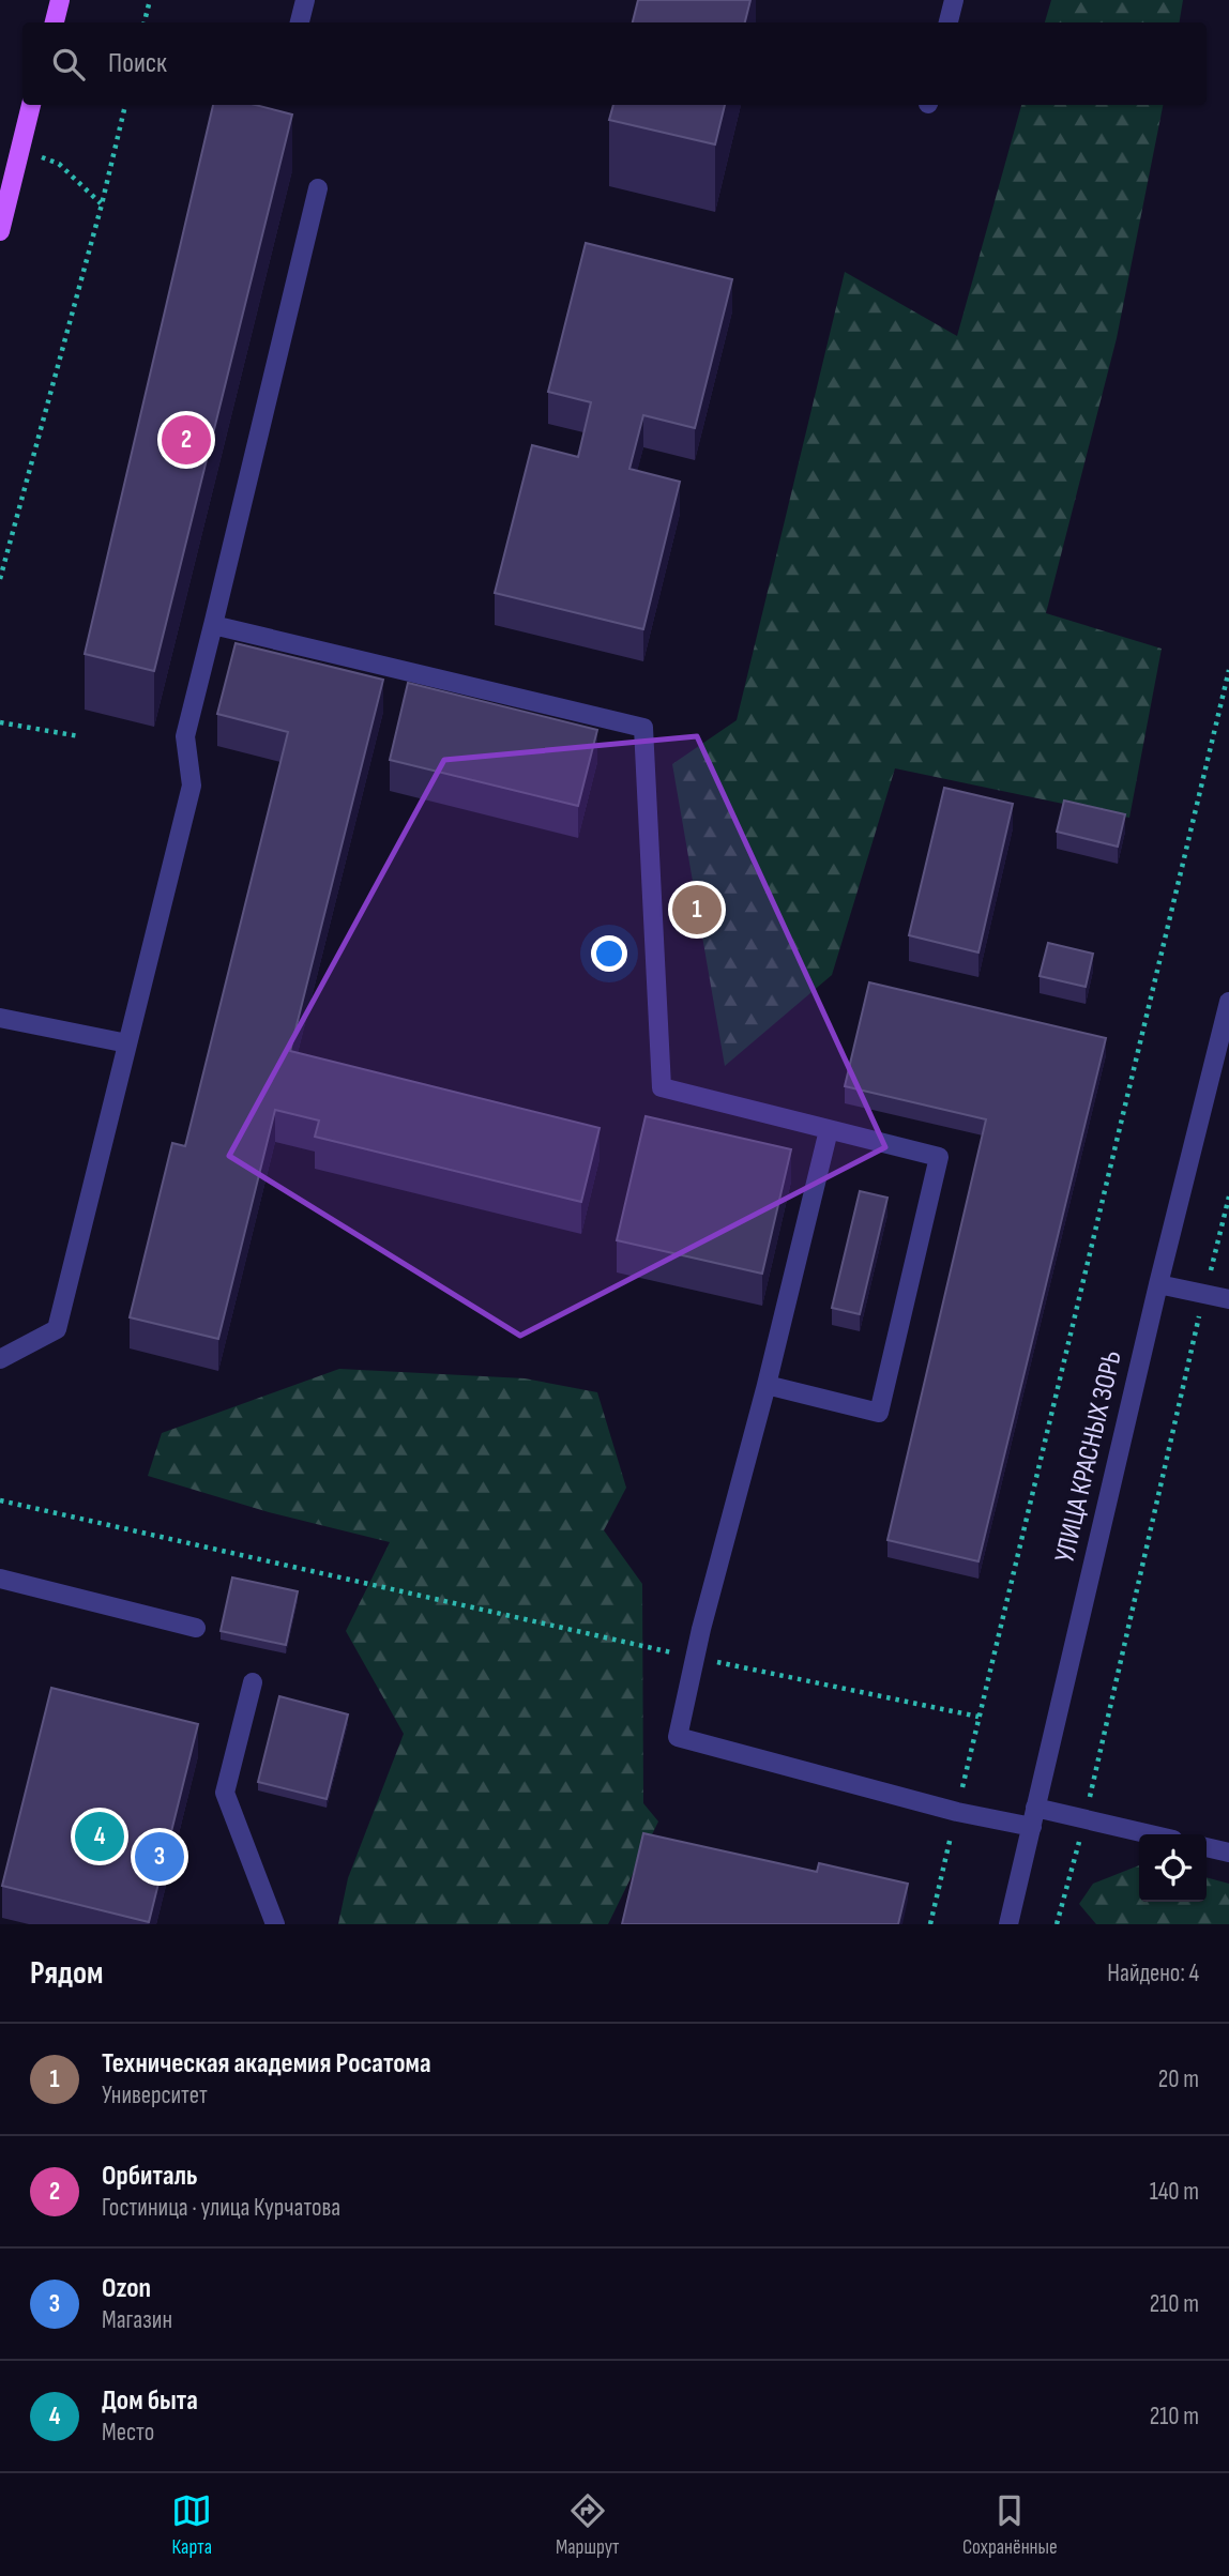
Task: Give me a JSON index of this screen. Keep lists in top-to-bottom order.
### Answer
{
  "streets": {
    "street": ["УЛИЦА КРАСНЫХ ЗОРЬ"]
  },
  "page": {
    "search": "Поиск",
    "pins": [
      "2",
      "1",
      "4",
      "3"
    ],
    "heading": ["Рядом", "Найдено: 4"],
    "list": [
      {
        "mark": "1",
        "name": "Техническая академия Росатома",
        "note": "Университет",
        "value": "20 m"
      },
      {
        "mark": "2",
        "name": "Орбиталь",
        "note": "Гостиница · улица Курчатова",
        "value": "140 m"
      },
      {
        "mark": "3",
        "name": "Ozon",
        "note": "Магазин",
        "value": "210 m"
      },
      {
        "mark": "4",
        "name": "Дом быта",
        "note": "Место",
        "value": "210 m"
      }
    ],
    "nav": ["Карта", "Маршрут", "Сохранённые"]
  }
}
